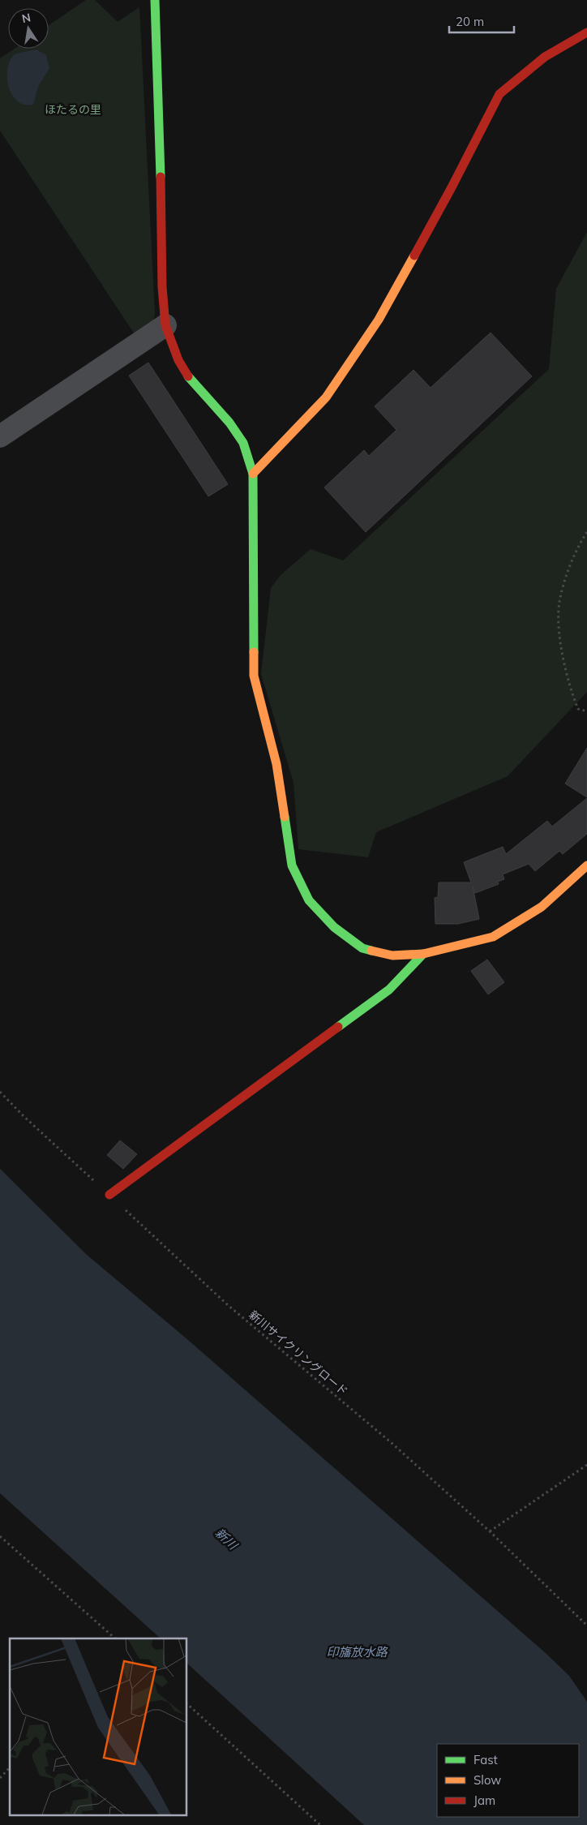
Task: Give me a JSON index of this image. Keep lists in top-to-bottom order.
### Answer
{
  "streets": {
    "path": ["新川サイクリングロード"]
  },
  "water": ["新川", "印旛放水路"],
  "parks": ["ほたるの里"],
  "legend": ["Fast", "Slow", "Jam"],
  "scale_bar": "20 m",
  "north": "top"
}
